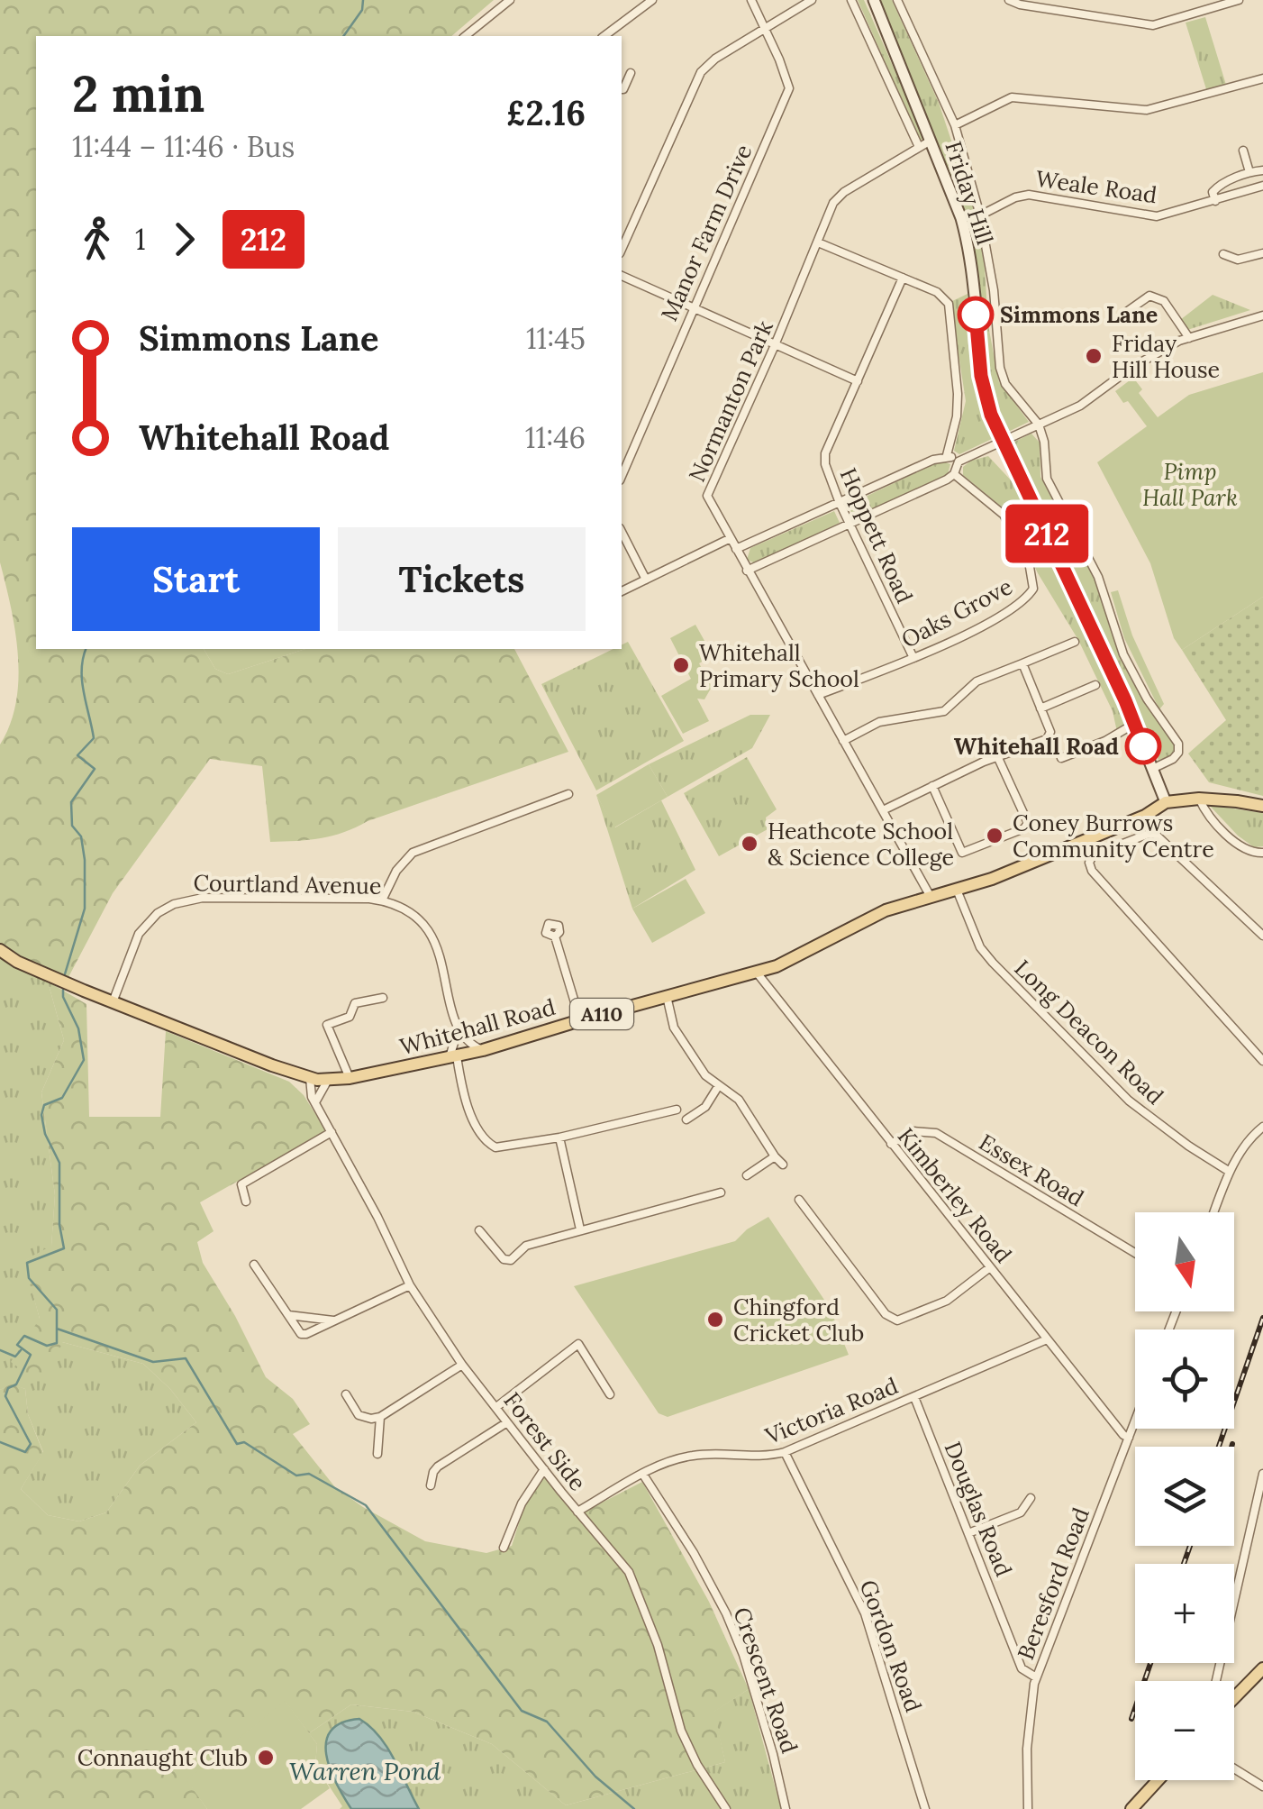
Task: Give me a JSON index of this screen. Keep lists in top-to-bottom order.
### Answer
{
  "streets": {
    "main road": ["Friday Hill", "A110", "Whitehall Road"],
    "street": [
      "Weale Road",
      "Manor Farm Drive",
      "Normanton Park",
      "Hoppett Road",
      "Oaks Grove",
      "Courtland Avenue",
      "Long Deacon Road",
      "Essex Road",
      "Kimberley Road",
      "Victoria Road",
      "Forest Side",
      "Douglas Road",
      "Beresford Road",
      "Gordon Road",
      "Crescent Road"
    ]
  },
  "crossings": [
    ["Friday Hill", "Normanton Park"],
    ["Friday Hill", "A110"],
    ["Friday Hill", "Whitehall Road"],
    ["Normanton Park", "Oaks Grove"],
    ["Normanton Park", "Whitehall Road"],
    ["Hoppett Road", "Oaks Grove"],
    ["Courtland Avenue", "Whitehall Road"],
    ["A110", "Whitehall Road"],
    ["Whitehall Road", "Long Deacon Road"],
    ["Whitehall Road", "Kimberley Road"],
    ["Whitehall Road", "Forest Side"],
    ["Essex Road", "Kimberley Road"],
    ["Kimberley Road", "Victoria Road"],
    ["Kimberley Road", "Beresford Road"],
    ["Victoria Road", "Forest Side"],
    ["Victoria Road", "Douglas Road"],
    ["Victoria Road", "Gordon Road"],
    ["Victoria Road", "Crescent Road"],
    ["Douglas Road", "Beresford Road"]
  ],
  "water": ["Warren Pond"],
  "parks": ["Pimp Hall Park"],
  "places": [
    "Simmons Lane",
    "Friday Hill House",
    "Whitehall Primary School",
    "Whitehall Road",
    "Coney Burrows Community Centre",
    "Heathcote School & Science College",
    "Chingford Cricket Club",
    "Connaught Club"
  ],
  "lines": ["bus line 212"],
  "north": "bottom",
  "page": {
    "on_map": "212",
    "heading": ["2 min", "11:44 – 11:46 · Bus", "£2.16"],
    "legs": ["1", "212"],
    "list": [
      {
        "name": "Simmons Lane",
        "value": "11:45"
      },
      {
        "name": "Whitehall Road",
        "value": "11:46"
      }
    ],
    "buttons": ["Start", "Tickets"],
    "map_buttons": ["+", "−"]
  }
}
